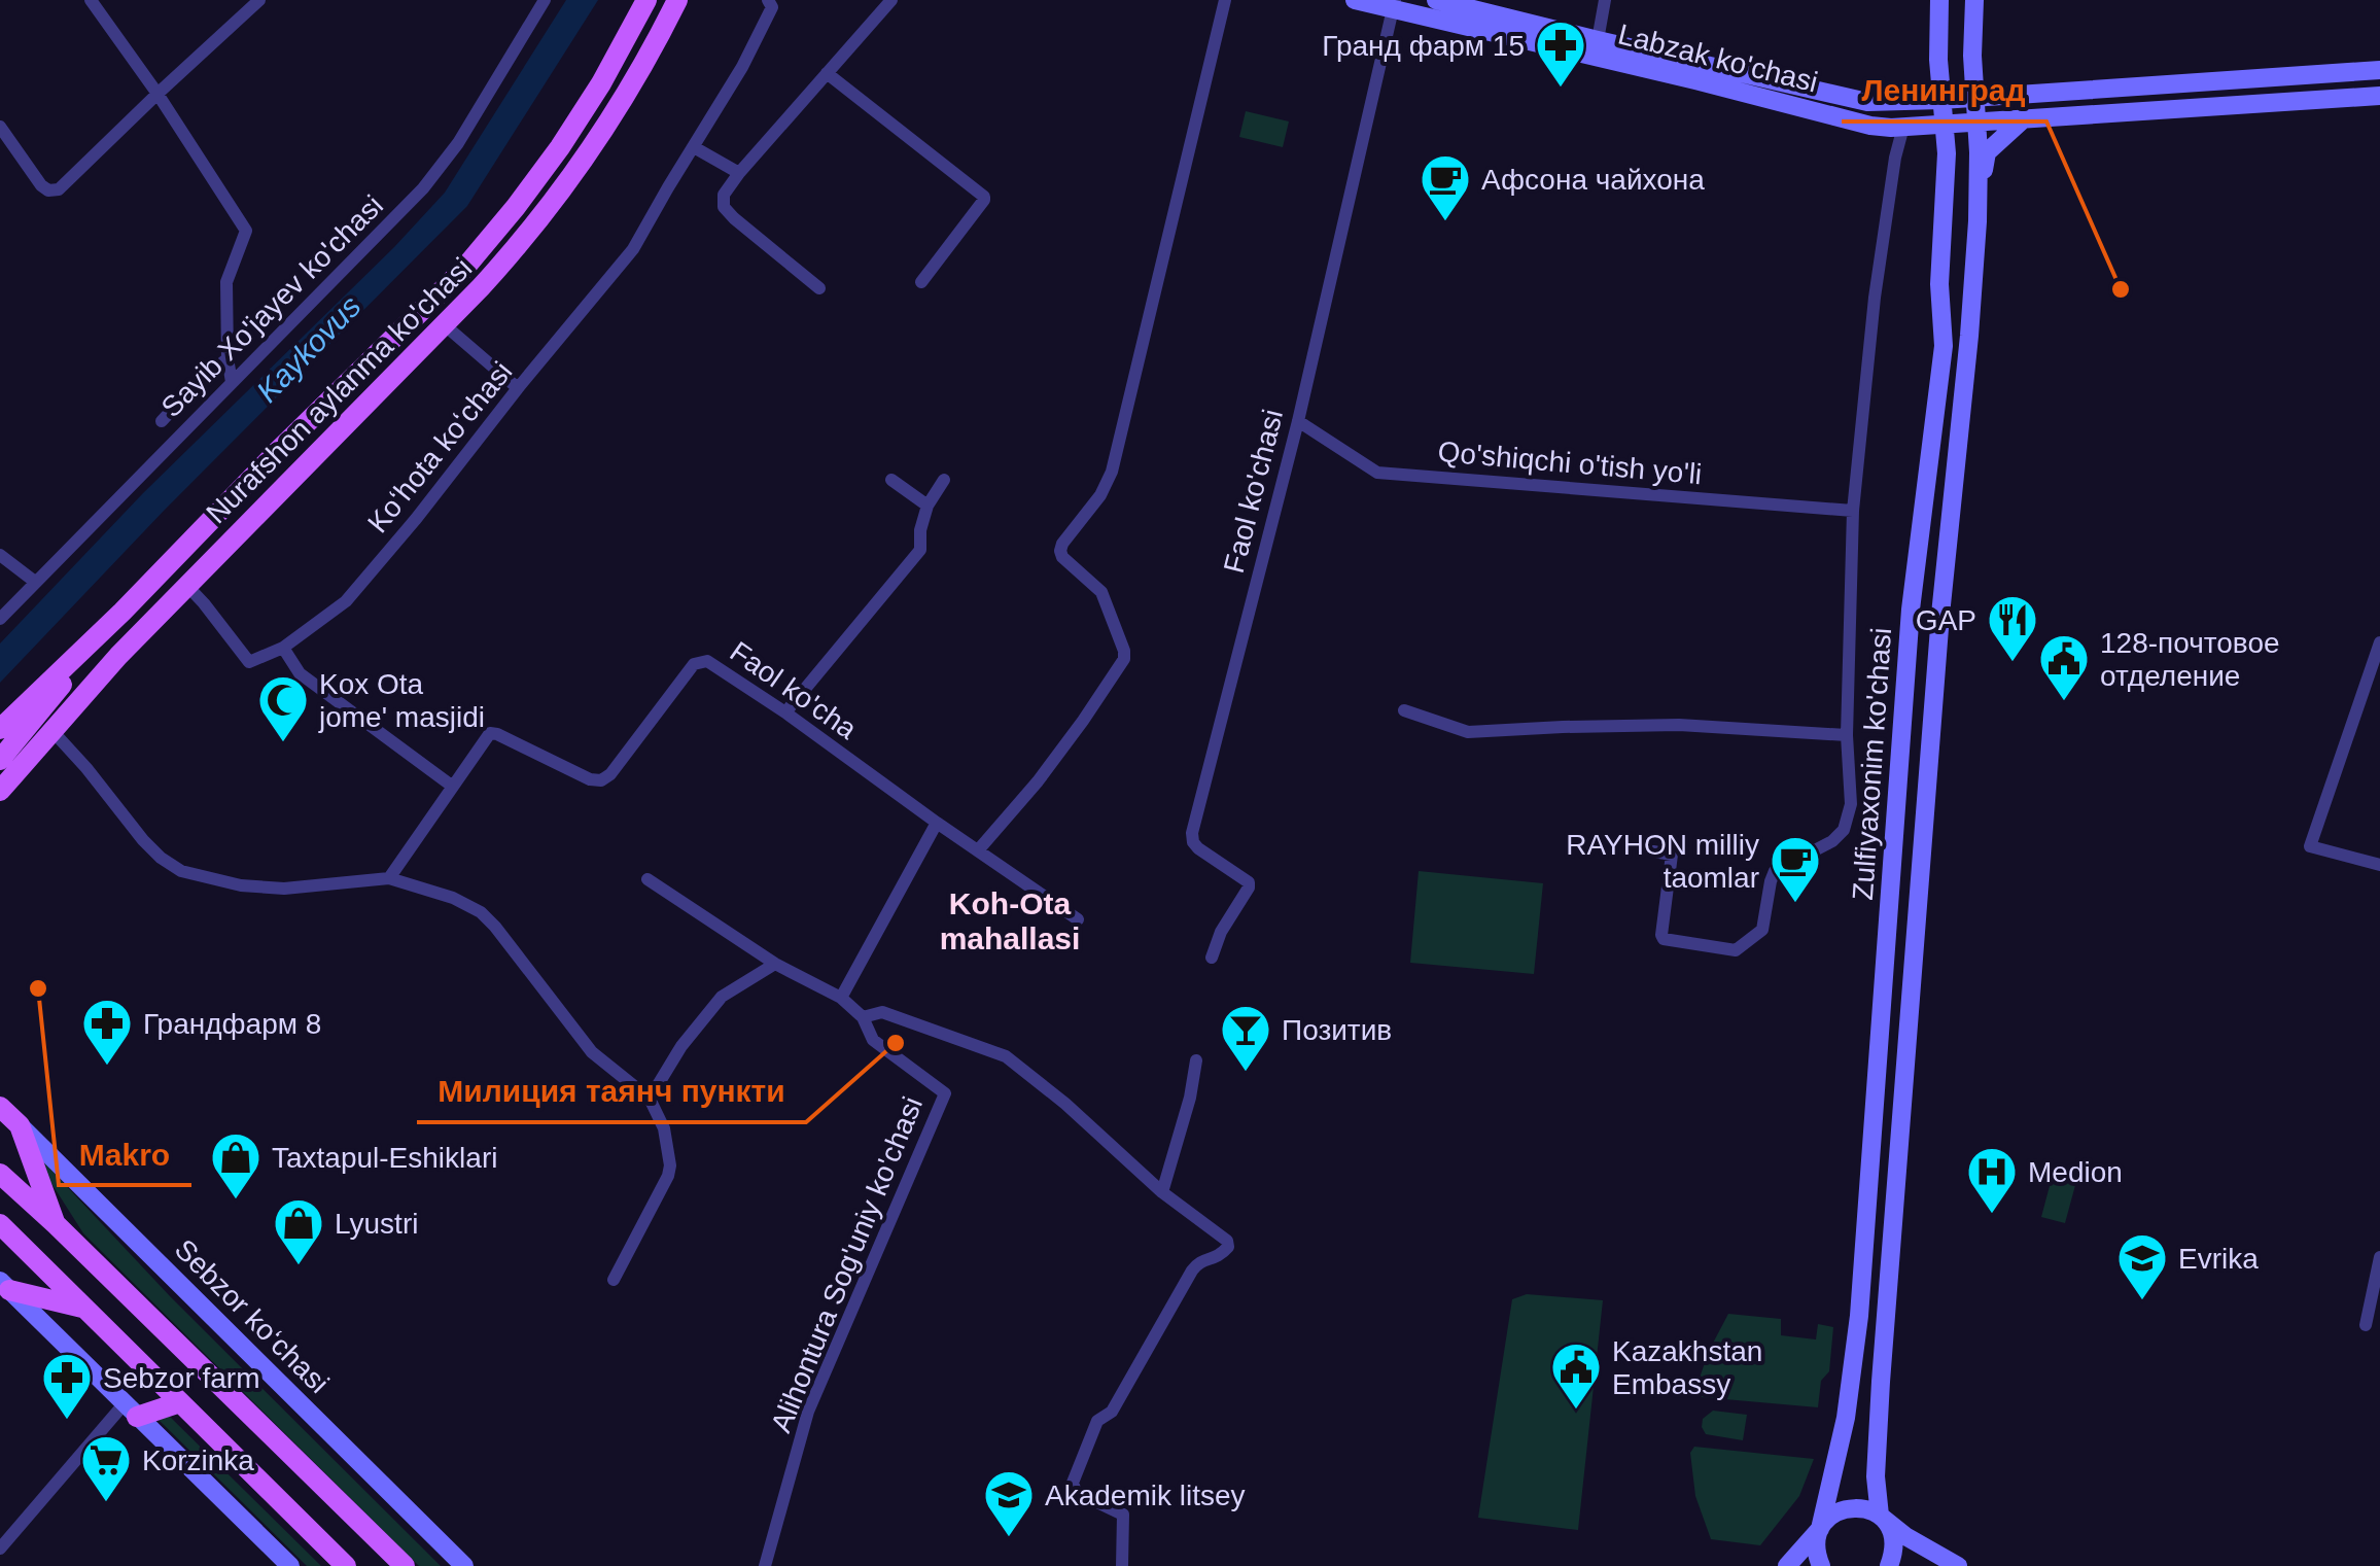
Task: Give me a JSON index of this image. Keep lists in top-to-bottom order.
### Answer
{
  "streets": {
    "main road": [
      "Labzak ko'chasi",
      "Nurafshon aylanma ko'chasi",
      "Zulfiyaxonim ko'chasi",
      "Sebzor ko‘chasi"
    ],
    "street": [
      "Sayib Xo'jayev ko'chasi",
      "Koʻhota koʻchasi",
      "Qo'shiqchi o'tish yo'li",
      "Faol ko'chasi",
      "Faol ko'cha",
      "Alihontura Sog'uniy ko'chasi"
    ]
  },
  "crossings": [
    ["Labzak ko'chasi", "Faol ko'chasi"],
    ["Labzak ko'chasi", "Zulfiyaxonim ko'chasi"],
    ["Qo'shiqchi o'tish yo'li", "Faol ko'chasi"]
  ],
  "districts": ["Koh-Ota mahallasi"],
  "water": ["Kaykovus"],
  "places": {
    "pharmacy": ["Гранд фарм 15", "Грандфарм 8", "Sebzor farm"],
    "cafe": ["Афсона чайхона", "RAYHON milliy taomlar"],
    "other": ["Ленинград", "Makro", "Милиция таянч пункти"],
    "restaurant": ["GAP"],
    "public building": ["128-почтовое отделение", "Kazakhstan Embassy"],
    "mosque": ["Kox Ota jome' masjidi"],
    "bar": ["Позитив"],
    "shop": ["Taxtapul-Eshiklari", "Lyustri"],
    "hospital": ["Medion"],
    "school or university": ["Evrika", "Akademik litsey"],
    "supermarket": ["Korzinka"]
  }
}
